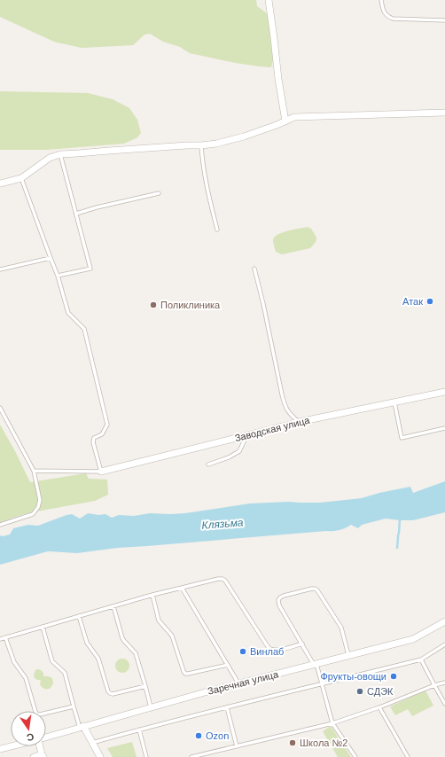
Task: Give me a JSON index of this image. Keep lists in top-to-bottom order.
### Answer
{
  "streets": {
    "street": ["Заводская улица", "Заречная улица"]
  },
  "water": ["Клязьма"],
  "places": [
    "Атак",
    "Поликлиника",
    "Винлаб",
    "Фрукты-овощи",
    "СДЭК",
    "Ozon",
    "Школа №2"
  ],
  "north": "bottom"
}
